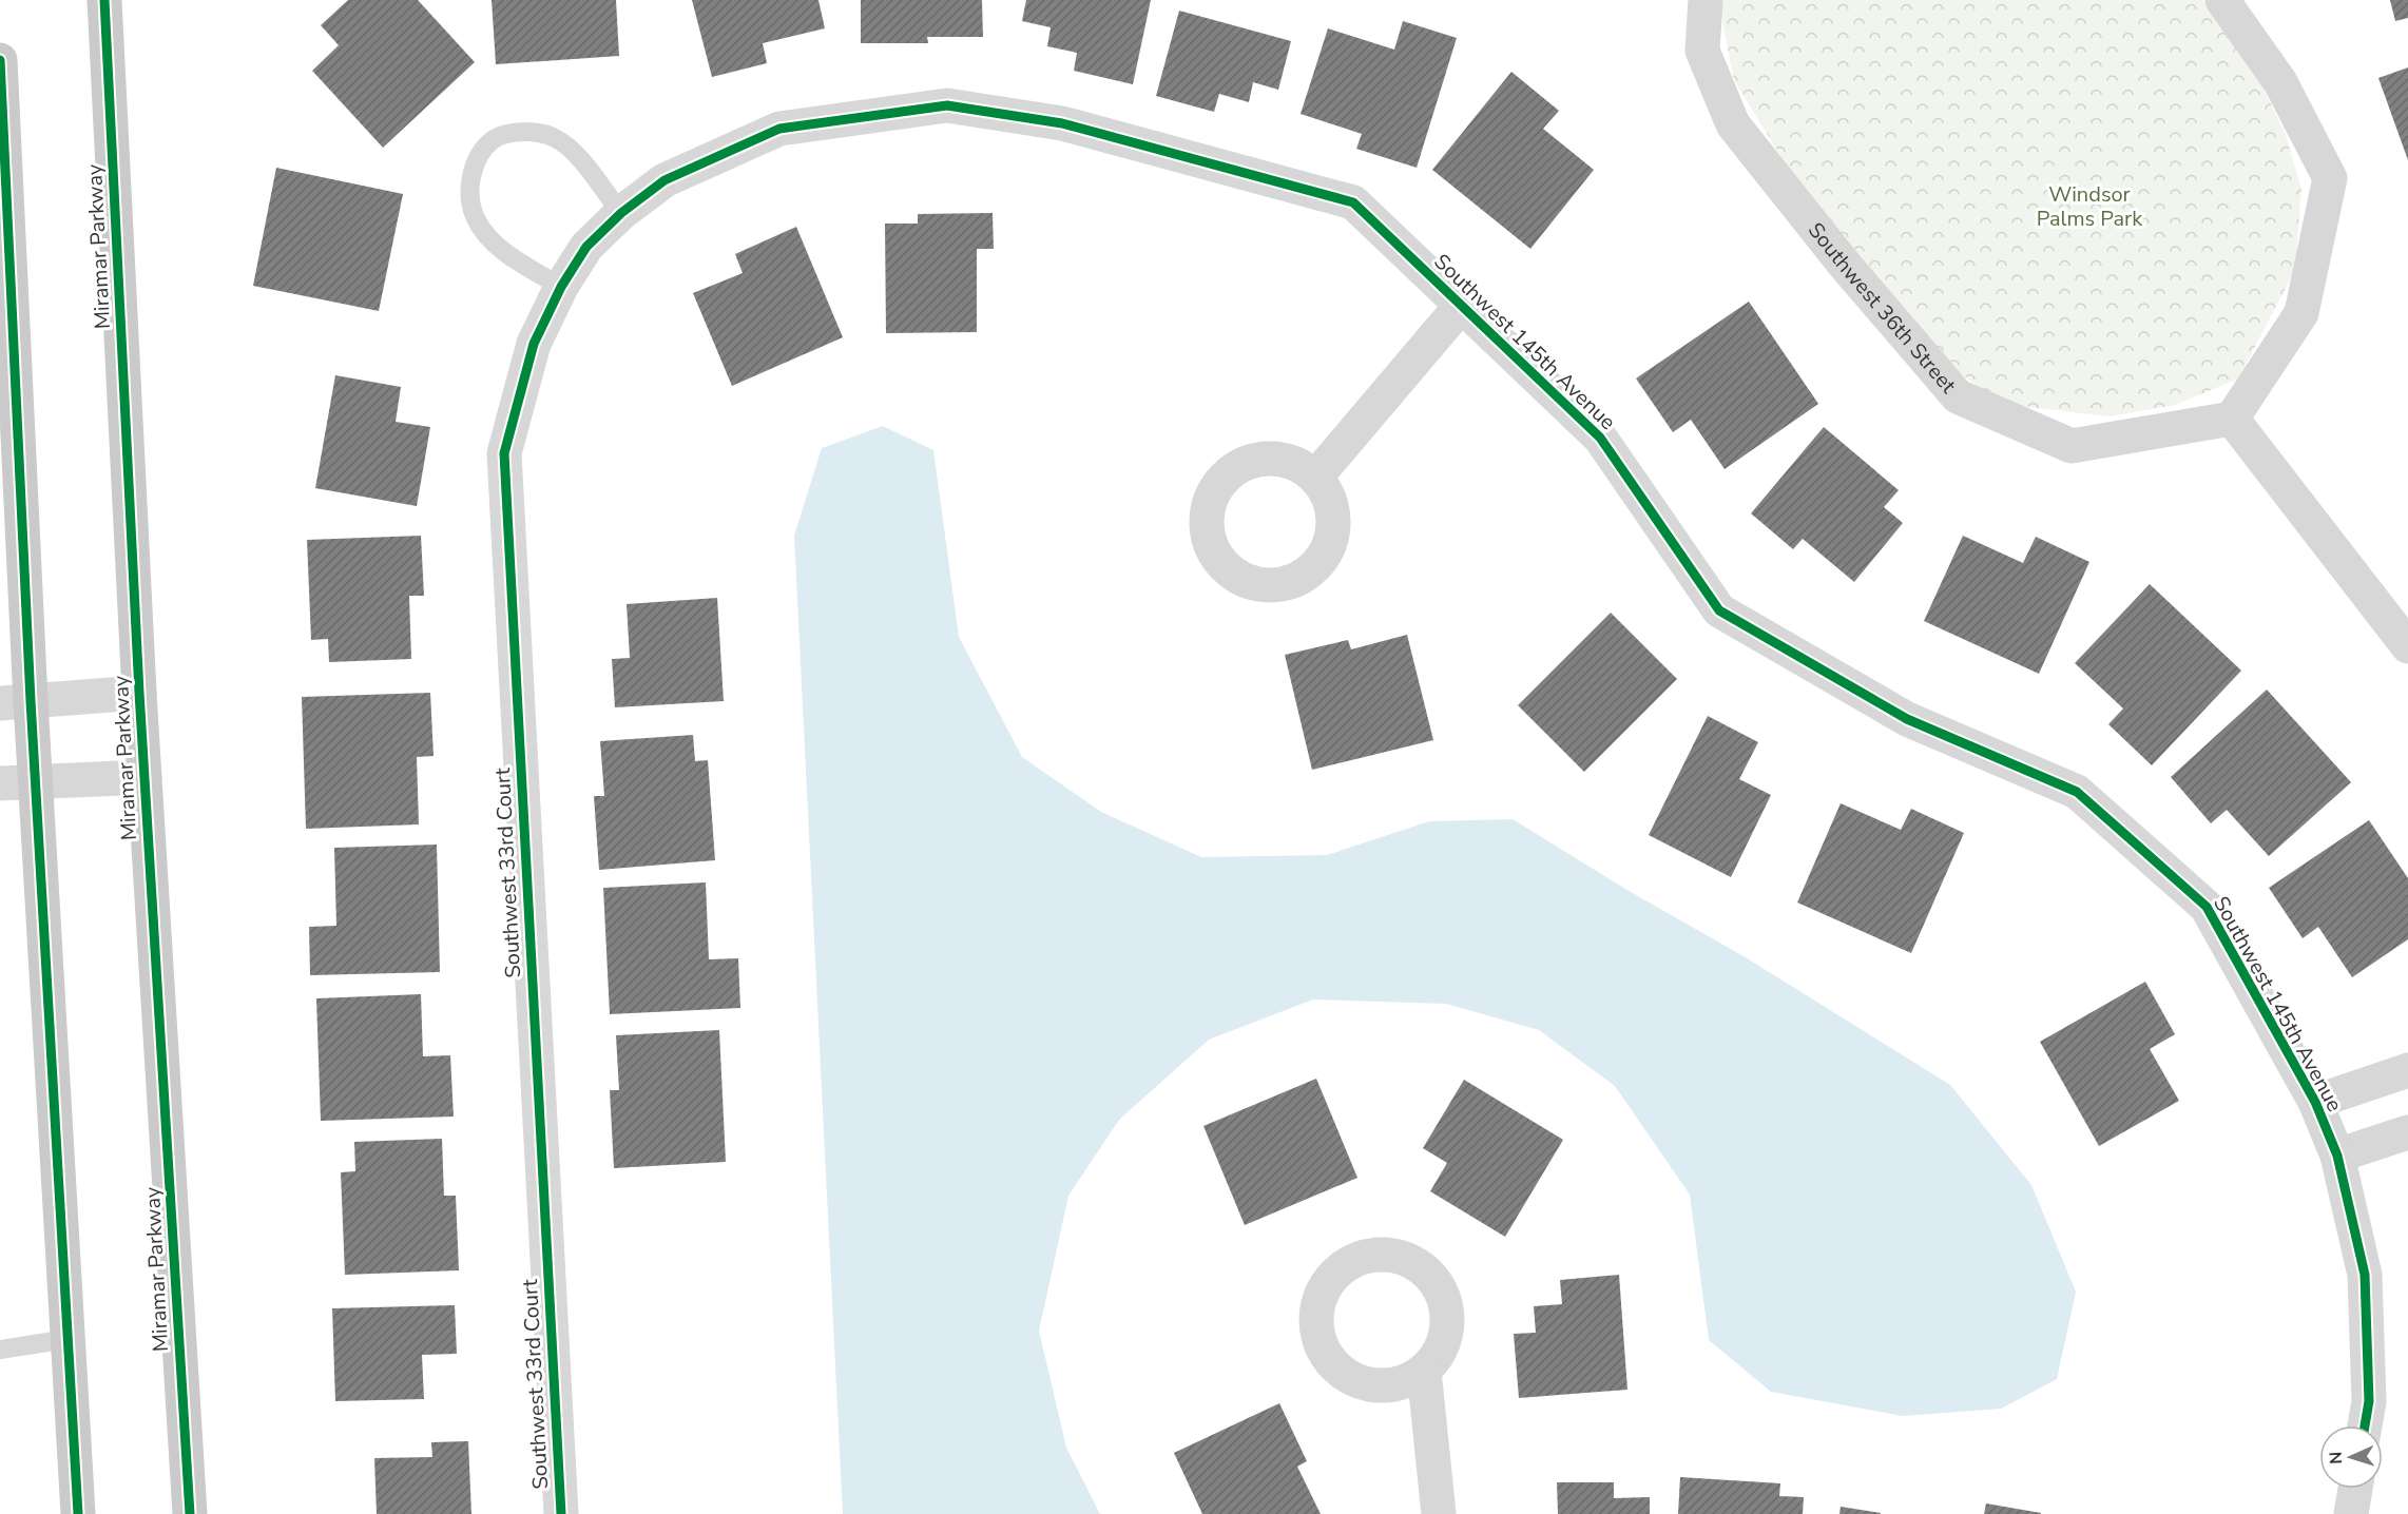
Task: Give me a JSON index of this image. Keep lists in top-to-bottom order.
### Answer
{
  "streets": {
    "main road": ["Miramar Parkway"],
    "street": ["Southwest 36th Street", "Southwest 145th Avenue", "Southwest 33rd Court"]
  },
  "crossings": [
    ["Southwest 145th Avenue", "Southwest 33rd Court"]
  ],
  "parks": ["Windsor Palms Park"],
  "north": "left"
}
